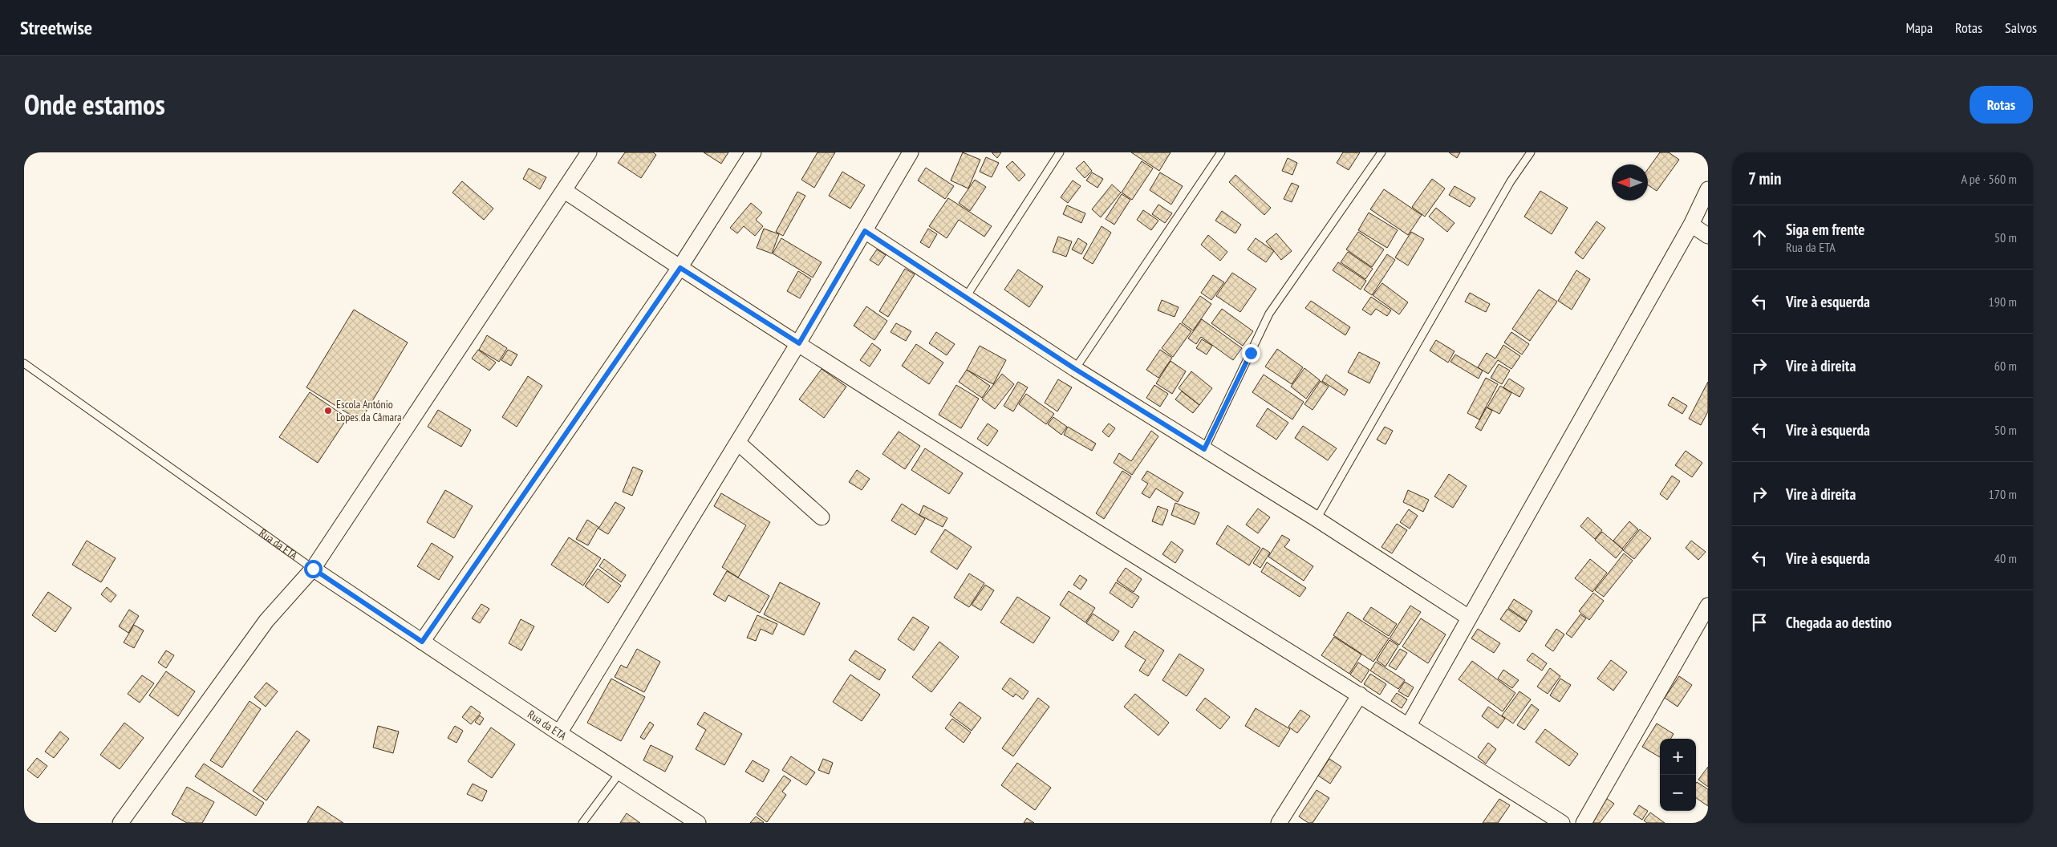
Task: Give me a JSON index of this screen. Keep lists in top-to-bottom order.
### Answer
{
  "streets": {
    "street": ["Rua da ETA"]
  },
  "places": ["Escola António Lopes da Câmara"],
  "north": "left",
  "page": {
    "header": "Streetwise",
    "nav": ["Mapa", "Rotas", "Salvos"],
    "title": "Onde estamos",
    "buttons": "Rotas",
    "heading": ["7 min", "A pé · 560 m"],
    "list": [
      ["Siga em frente", "Rua da ETA", "50 m"],
      ["Vire à esquerda", "190 m"],
      ["Vire à direita", "60 m"],
      ["Vire à esquerda", "50 m"],
      ["Vire à direita", "170 m"],
      ["Vire à esquerda", "40 m"],
      "Chegada ao destino"
    ],
    "map_buttons": ["+", "−"]
  }
}
